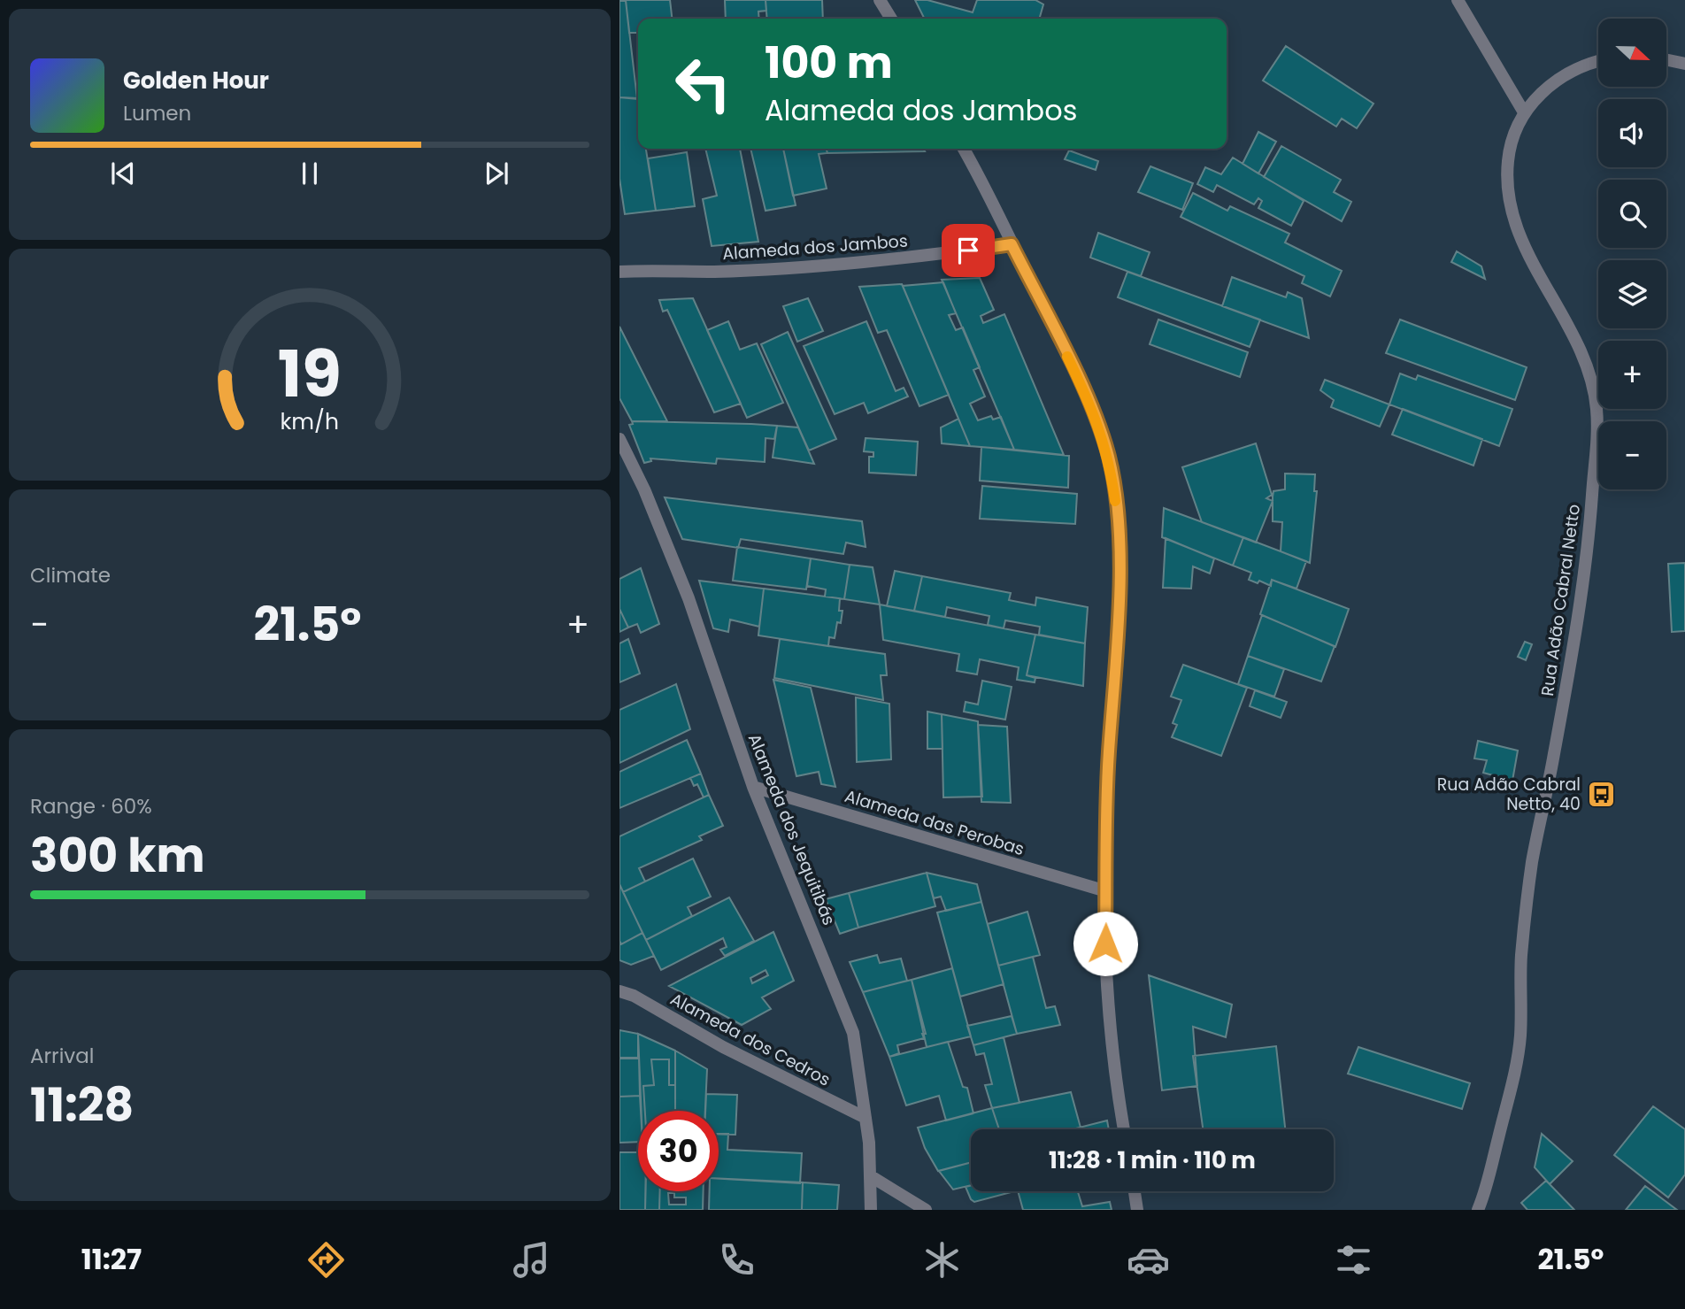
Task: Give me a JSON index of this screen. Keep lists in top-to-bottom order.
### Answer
{
  "streets": {
    "street": [
      "Alameda dos Jambos",
      "Rua Adão Cabral Netto",
      "Alameda das Perobas",
      "Alameda dos Jequitibás",
      "Alameda dos Cedros"
    ]
  },
  "crossings": [
    ["Alameda das Perobas", "Alameda dos Jequitibás"],
    ["Alameda dos Jequitibás", "Alameda dos Cedros"]
  ],
  "places": {
    "bus stop": ["Rua Adão Cabral Netto, 40"]
  },
  "north": "right",
  "page": {
    "map_buttons": ["+", "−"],
    "turn": ["100 m", "Alameda dos Jambos"],
    "song": ["Golden Hour", "Lumen"],
    "tile": [
      "Climate",
      ["Range · 60%", "300 km"],
      ["Arrival", "11:28"]
    ],
    "heat": ["−", "21.5°", "+"],
    "limit": "30",
    "trip": "11:28 · 1 min · 110 m",
    "tabs": ["11:27", "21.5°"],
    "gauge": ["19", "km/h"]
  }
}
